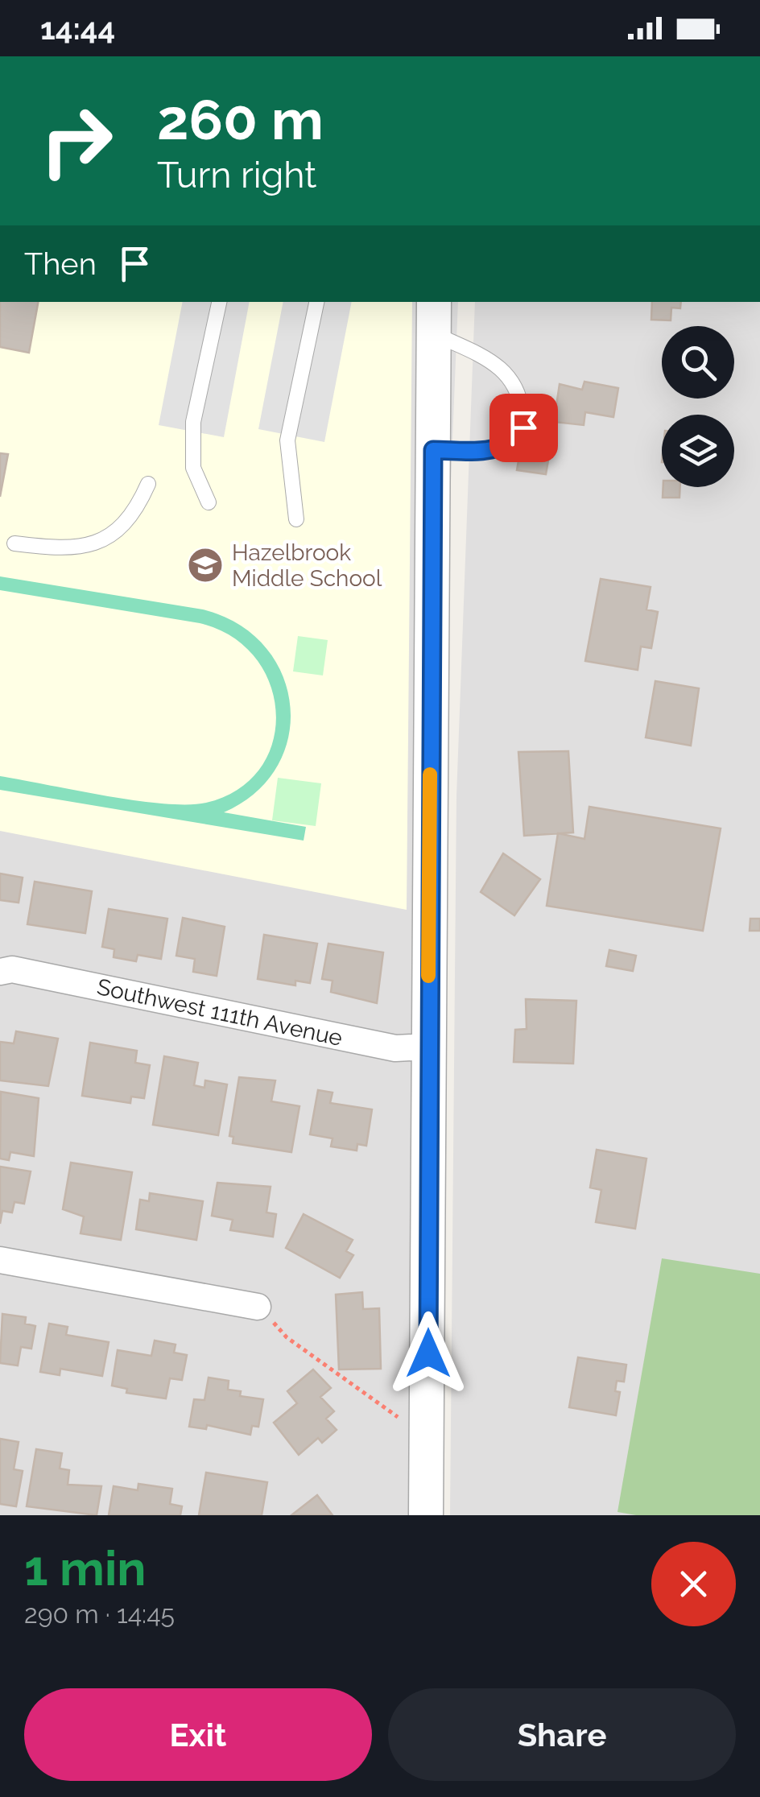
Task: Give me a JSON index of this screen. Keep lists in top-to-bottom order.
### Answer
{
  "streets": {
    "street": ["Southwest 111th Avenue"]
  },
  "places": {
    "school or university": ["Hazelbrook Middle School"]
  },
  "page": {
    "status": "14:44",
    "turn": ["260 m", "Turn right"],
    "then": "Then",
    "heading": ["1 min", "290 m · 14:45"],
    "buttons": ["Exit", "Share"]
  }
}
